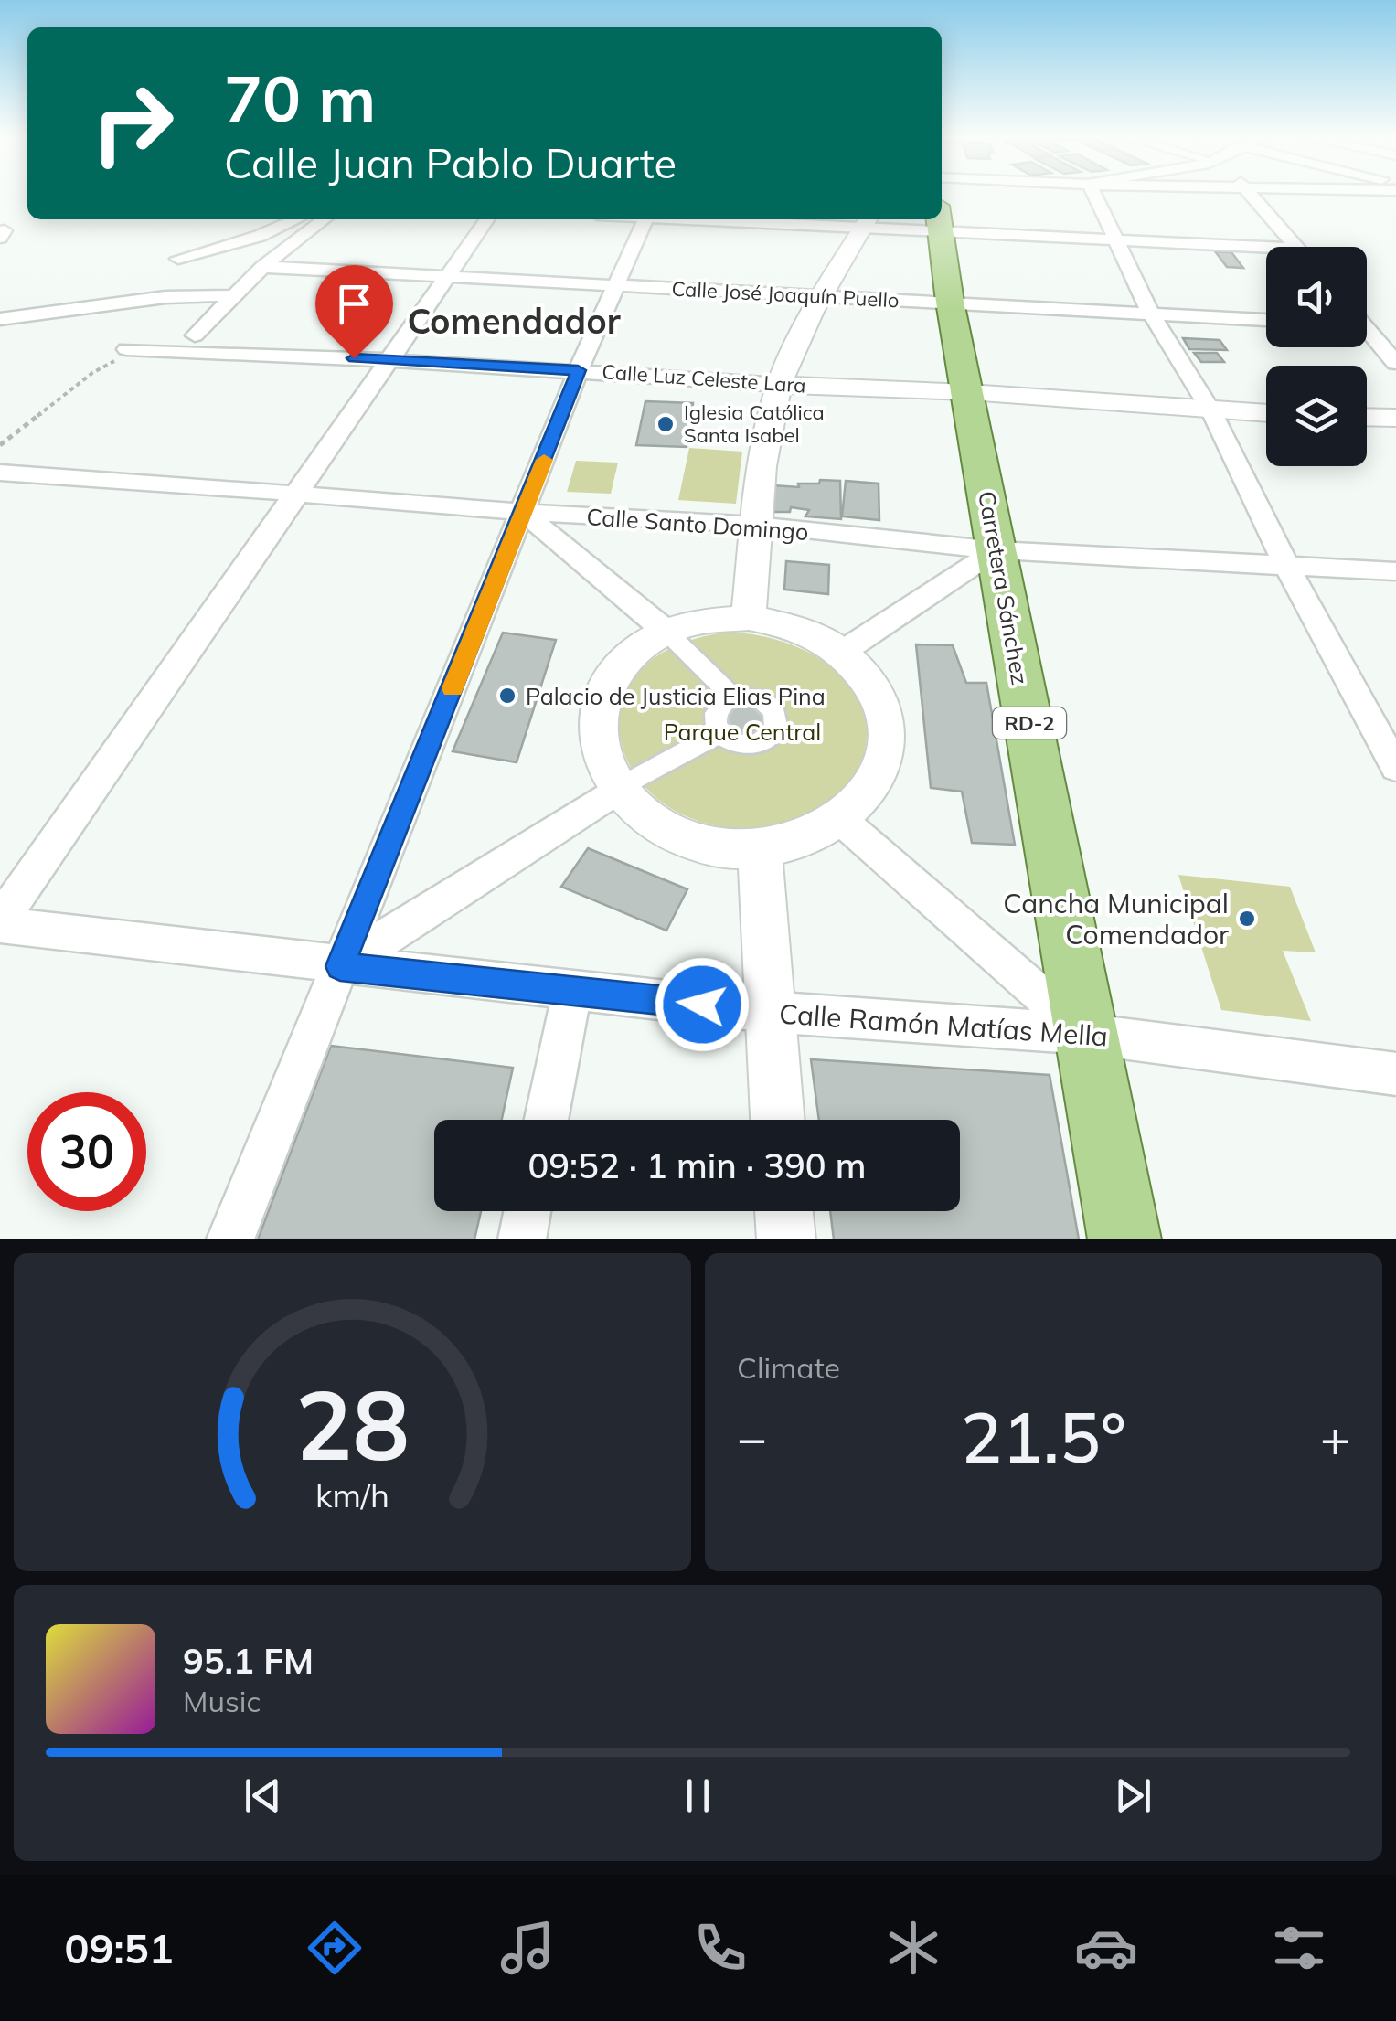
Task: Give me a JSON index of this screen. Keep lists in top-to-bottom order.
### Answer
{
  "streets": {
    "main road": ["Carretera Sánchez", "RD-2"],
    "street": [
      "Calle José Joaquín Puello",
      "Calle Luz Celeste Lara",
      "Calle Santo Domingo",
      "Calle Ramón Matías Mella"
    ]
  },
  "crossings": [
    ["Calle José Joaquín Puello", "Carretera Sánchez"],
    ["Calle Luz Celeste Lara", "Carretera Sánchez"],
    ["Calle Santo Domingo", "Carretera Sánchez"],
    ["Carretera Sánchez", "Calle Ramón Matías Mella"]
  ],
  "districts": ["Comendador"],
  "parks": ["Parque Central"],
  "places": ["Iglesia Católica Santa Isabel", "Palacio de Justicia Elias Pina", "Cancha Municipal Comendador"],
  "page": {
    "turn": ["70 m", "Calle Juan Pablo Duarte"],
    "limit": "30",
    "trip": "09:52 · 1 min · 390 m",
    "tile": "Climate",
    "heat": ["−", "21.5°", "+"],
    "song": ["95.1 FM", "Music"],
    "tabs": "09:51",
    "gauge": ["28", "km/h"]
  }
}
